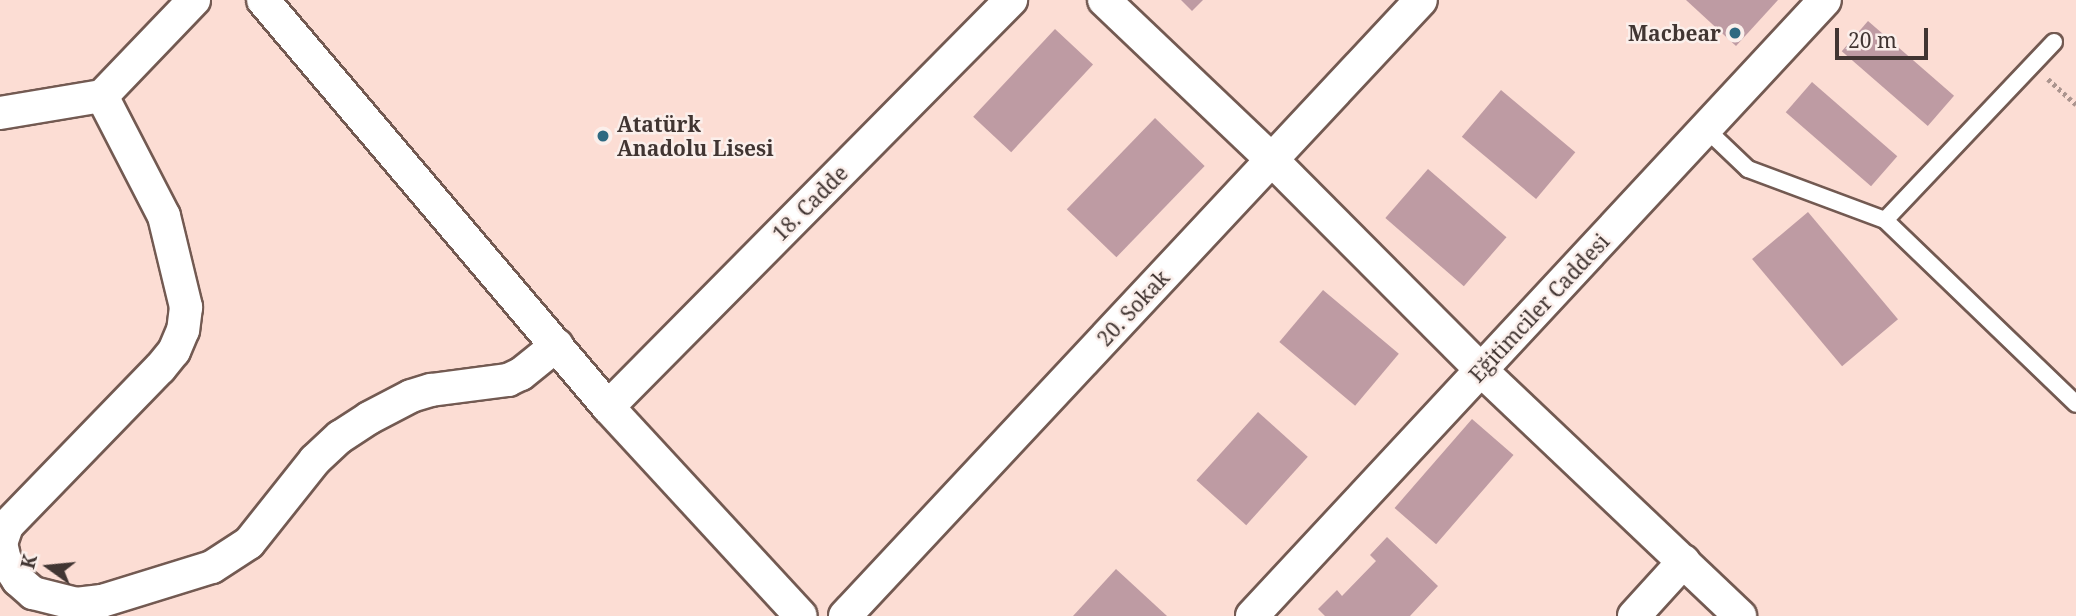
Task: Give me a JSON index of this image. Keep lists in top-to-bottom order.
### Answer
{
  "streets": {
    "street": ["18. Cadde", "20. Sokak", "Eğitimciler Caddesi"]
  },
  "places": ["Macbear", "Atatürk Anadolu Lisesi"],
  "scale_bar": "20 m",
  "north": "left"
}
